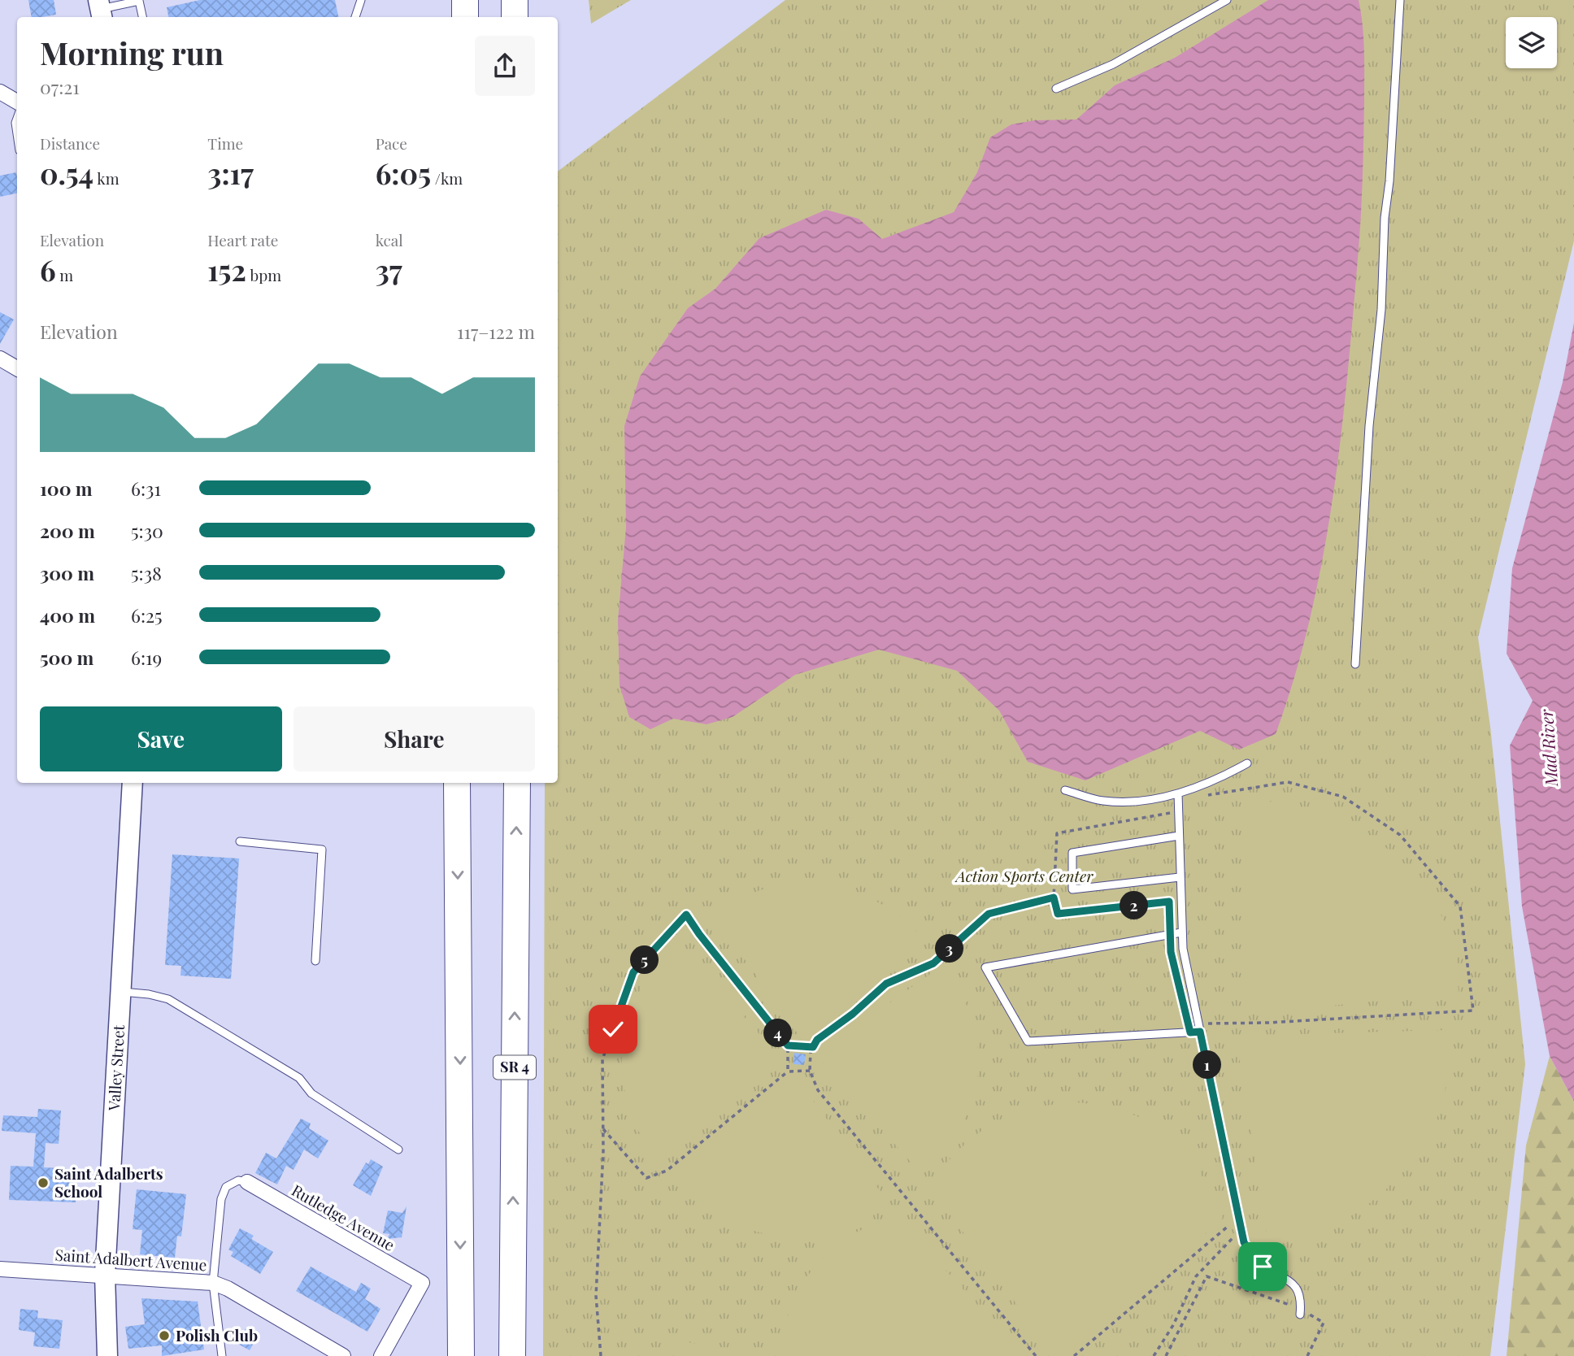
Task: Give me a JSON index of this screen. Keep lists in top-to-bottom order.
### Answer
{
  "streets": {
    "highway": ["SR 4"],
    "street": ["Valley Street", "Rutledge Avenue", "Saint Adalbert Avenue"]
  },
  "crossings": [
    ["Valley Street", "Saint Adalbert Avenue"]
  ],
  "water": ["Mad River"],
  "parks": ["Action Sports Center"],
  "places": ["Saint Adalberts School", "Polish Club"],
  "page": {
    "heading": ["Morning run", "07:21"],
    "stats": [
      ["Distance", "0.54 km"],
      ["Time", "3:17"],
      ["Pace", "6:05 /km"],
      ["Elevation", "6 m"],
      ["Heart rate", "152 bpm"],
      ["kcal", "37"]
    ],
    "chart": ["Elevation", "117–122 m"],
    "list": [
      {
        "name": "100 m",
        "note": "6:31"
      },
      {
        "name": "200 m",
        "note": "5:30"
      },
      {
        "name": "300 m",
        "note": "5:38"
      },
      {
        "name": "400 m",
        "note": "6:25"
      },
      {
        "name": "500 m",
        "note": "6:19"
      }
    ],
    "buttons": ["Save", "Share"],
    "pins": [
      "2",
      "3",
      "5",
      "4",
      "1"
    ]
  }
}
